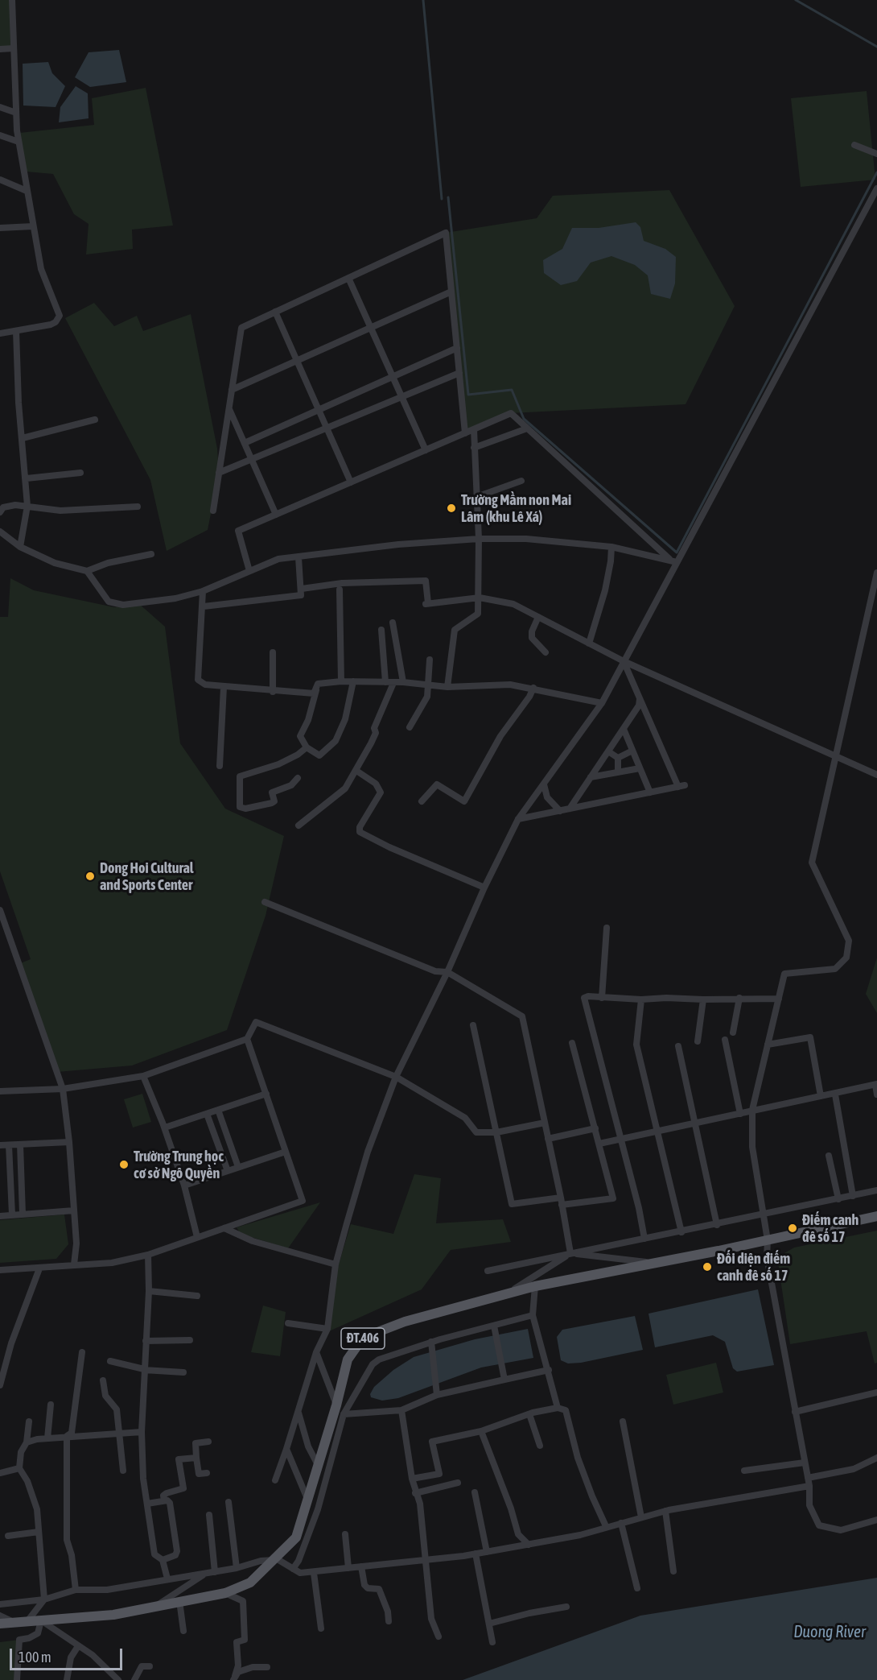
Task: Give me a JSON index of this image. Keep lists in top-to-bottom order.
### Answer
{
  "streets": {
    "main road": ["ĐT.406"]
  },
  "water": ["Duong River"],
  "places": [
    "Trường Mầm non Mai Lâm (khu Lê Xá)",
    "Dong Hoi Cultural and Sports Center",
    "Trường Trung học cơ sở Ngô Quyền",
    "Điếm canh đê số 17",
    "Đối diện điếm canh đê số 17"
  ],
  "scale_bar": "100 m"
}
